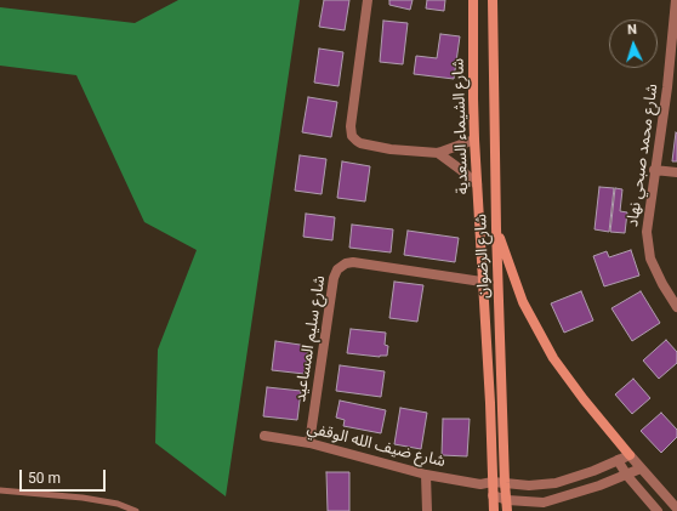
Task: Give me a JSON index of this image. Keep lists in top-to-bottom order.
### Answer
{
  "streets": {
    "main road": ["شارع الشيماء السعدية", "شارع الرضوان"],
    "street": ["شارع محمد صبحي نهاد", "شارع سليم المساعيد", "شارع ضيف الله الوقفي"]
  },
  "crossings": [
    ["شارع الشيماء السعدية", "شارع الرضوان"],
    ["شارع الشيماء السعدية", "شارع سليم المساعيد"],
    ["شارع الرضوان", "شارع سليم المساعيد"],
    ["شارع الرضوان", "شارع ضيف الله الوقفي"],
    ["شارع سليم المساعيد", "شارع ضيف الله الوقفي"]
  ],
  "scale_bar": "50 m",
  "north": "top"
}
